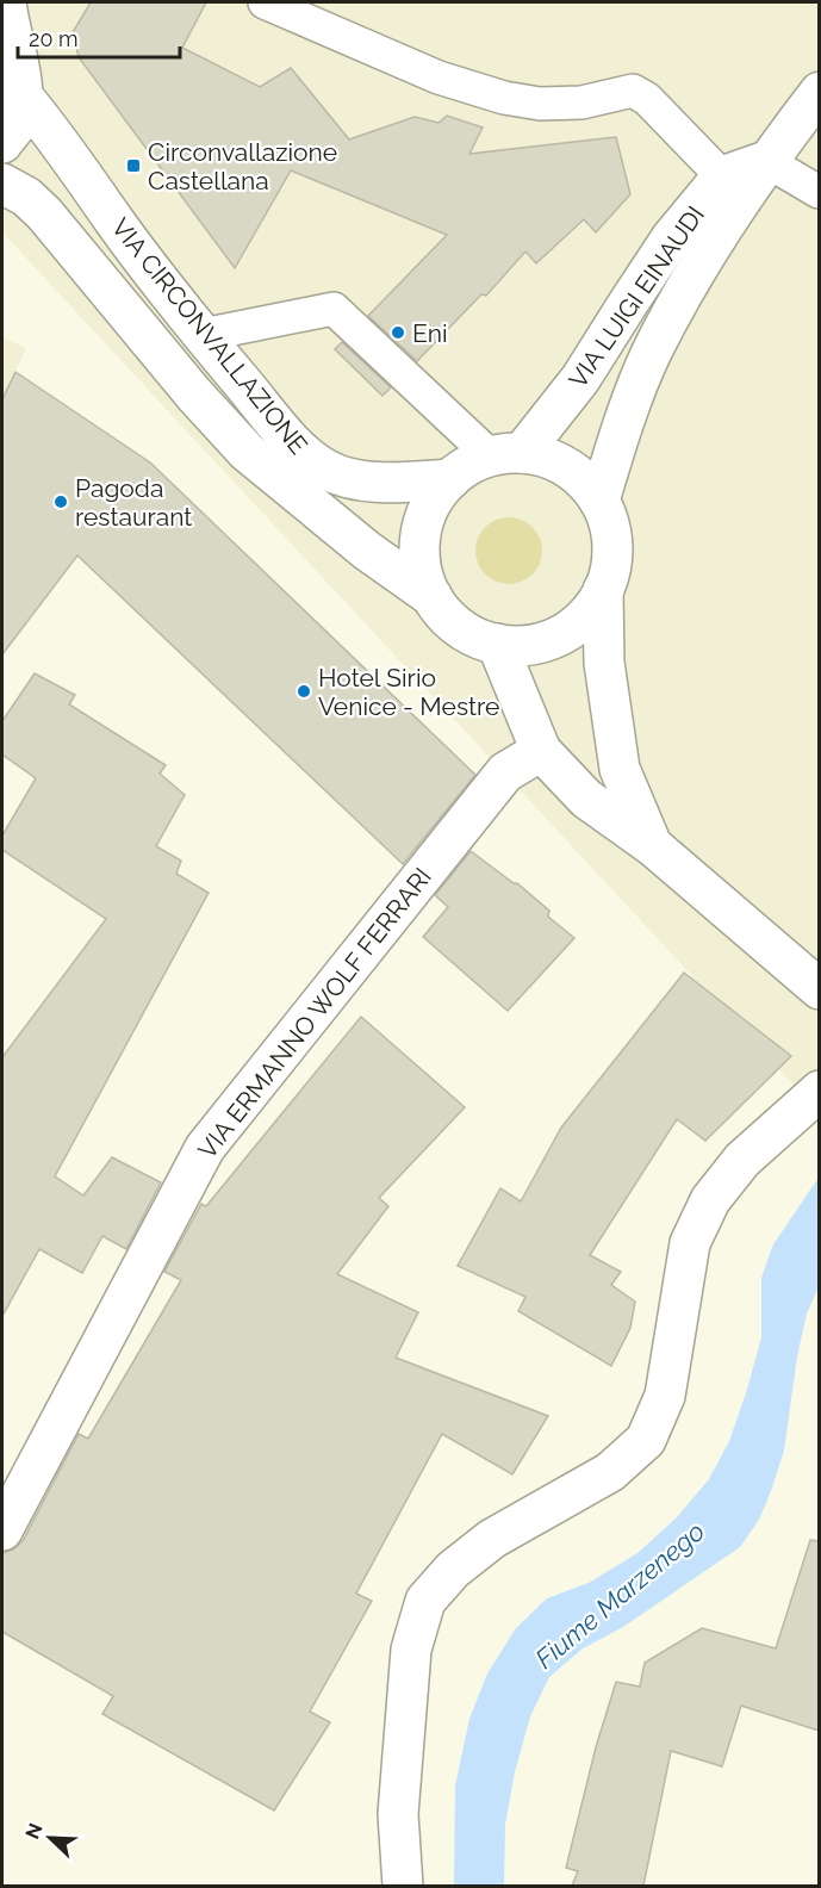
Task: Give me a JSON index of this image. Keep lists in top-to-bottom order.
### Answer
{
  "streets": {
    "street": ["VIA LUIGI EINAUDI", "VIA CIRCONVALLAZIONE", "VIA ERMANNO WOLF FERRARI"]
  },
  "crossings": [
    ["VIA LUIGI EINAUDI", "VIA CIRCONVALLAZIONE"]
  ],
  "water": ["Fiume Marzenego"],
  "places": {
    "transit": ["Circonvallazione Castellana"],
    "other": ["Eni", "Pagoda restaurant", "Hotel Sirio Venice - Mestre"]
  },
  "scale_bar": "20 m",
  "north": "top left"
}
